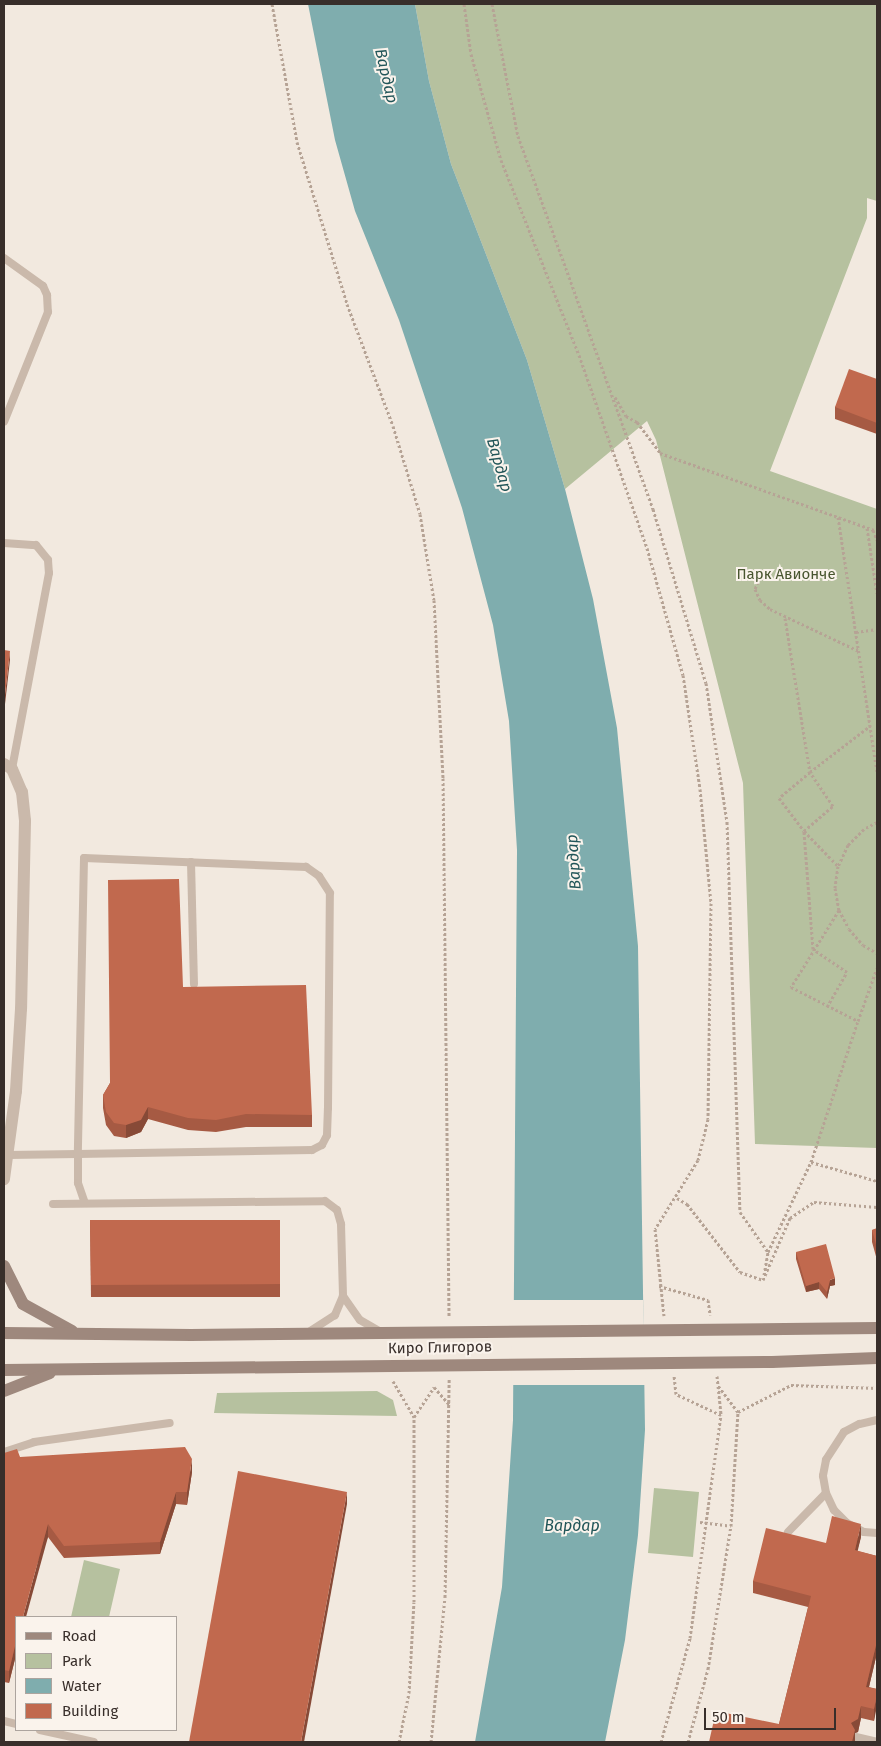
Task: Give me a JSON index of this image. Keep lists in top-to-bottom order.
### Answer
{
  "streets": {
    "street": ["Киро Глигоров"]
  },
  "water": ["Вардар"],
  "parks": ["Парк Авионче"],
  "legend": [
    "Road",
    "Park",
    "Water",
    "Building"
  ],
  "scale_bar": "50 m"
}
